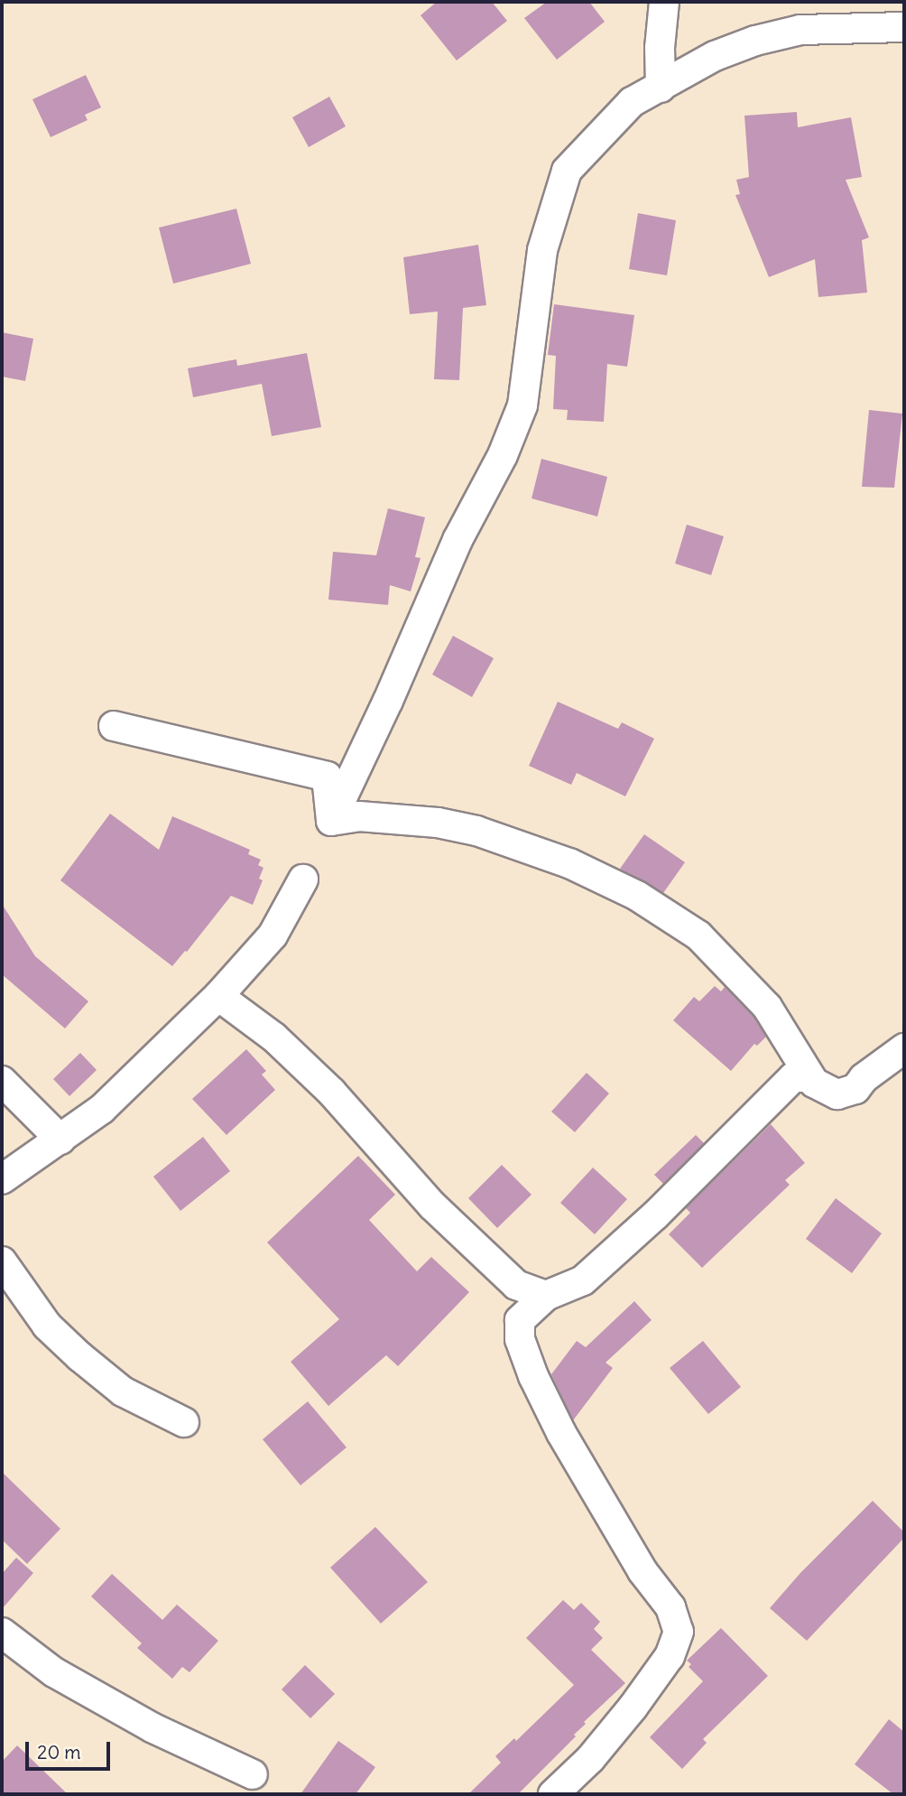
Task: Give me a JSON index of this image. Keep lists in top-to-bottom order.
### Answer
{
  "scale_bar": "20 m"
}
